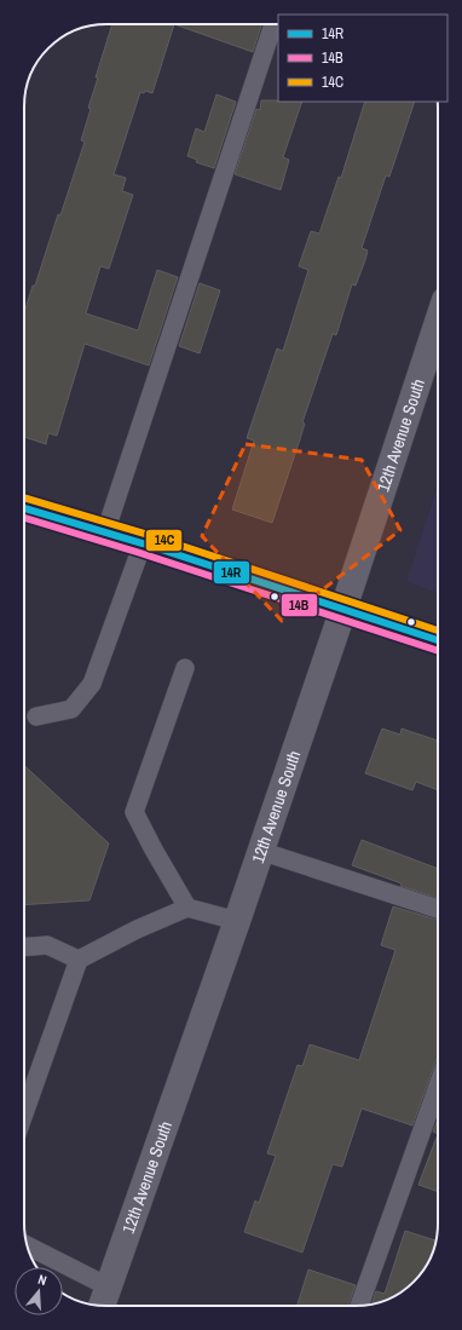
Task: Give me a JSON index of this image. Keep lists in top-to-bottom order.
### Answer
{
  "streets": {
    "street": ["12th Avenue South"]
  },
  "lines": ["transit line 14C", "transit line 14R", "transit line 14B"],
  "legend": ["14R", "14B", "14C"],
  "north": "top"
}
